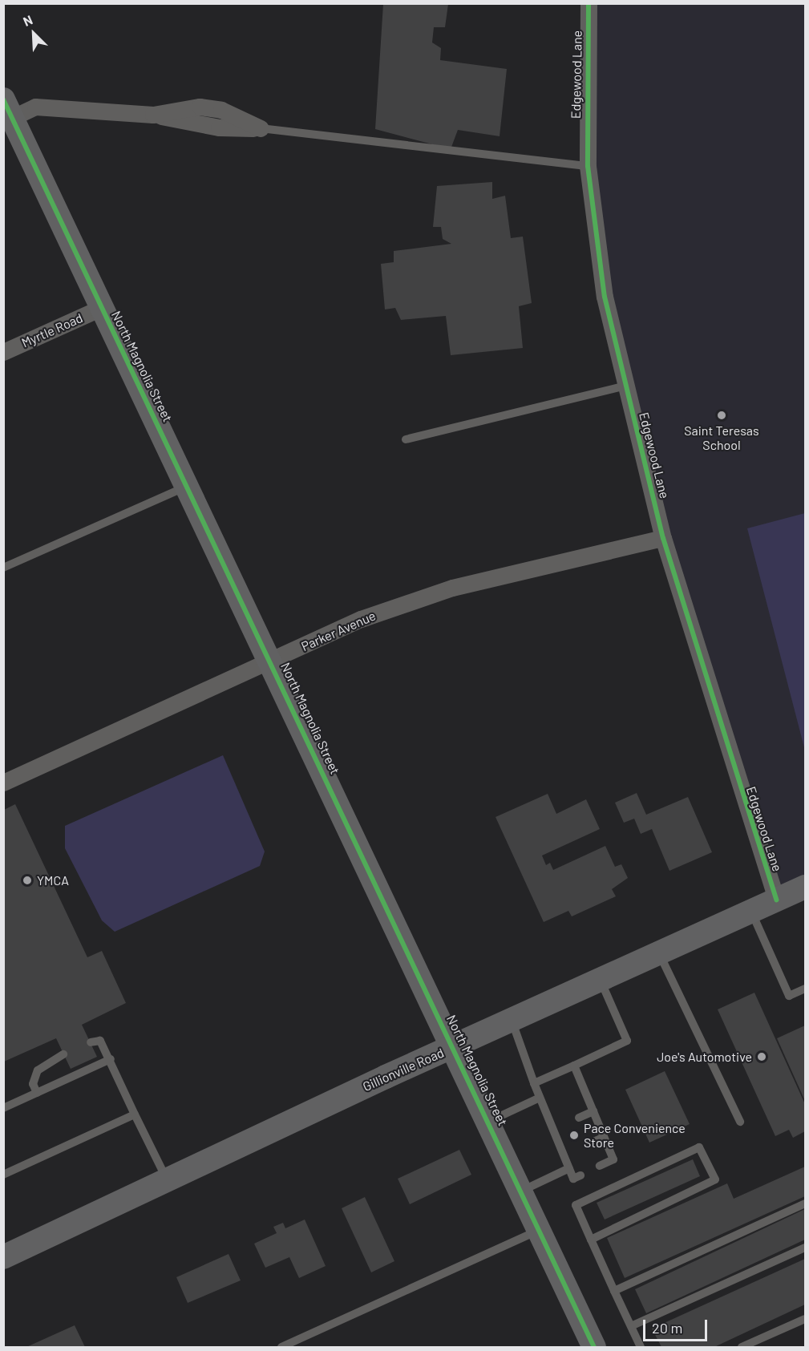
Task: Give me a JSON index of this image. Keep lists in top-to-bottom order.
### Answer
{
  "streets": {
    "street": [
      "Edgewood Lane",
      "Myrtle Road",
      "North Magnolia Street",
      "Parker Avenue",
      "Gillionville Road"
    ]
  },
  "crossings": [
    ["Edgewood Lane", "Parker Avenue"],
    ["Edgewood Lane", "Gillionville Road"],
    ["Myrtle Road", "North Magnolia Street"],
    ["North Magnolia Street", "Parker Avenue"],
    ["North Magnolia Street", "Gillionville Road"]
  ],
  "places": [
    "Saint Teresas School",
    "YMCA",
    "Joe's Automotive",
    "Pace Convenience Store"
  ],
  "scale_bar": "20 m",
  "north": "top left"
}
